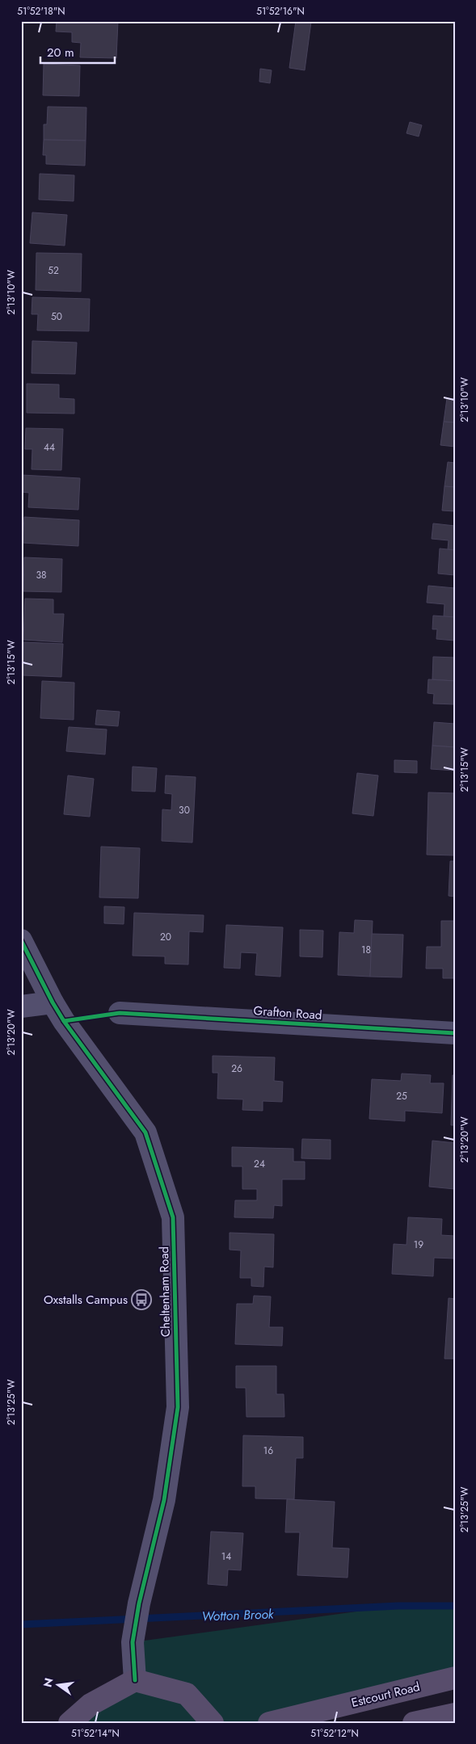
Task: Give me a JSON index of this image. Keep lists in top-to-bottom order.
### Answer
{
  "streets": {
    "main road": ["Cheltenham Road", "Estcourt Road"],
    "street": ["Grafton Road"]
  },
  "water": ["Wotton Brook"],
  "places": {
    "bus stop": ["Oxstalls Campus"]
  },
  "house_numbers": [
    "52",
    "50",
    "44",
    "38",
    "30",
    "20",
    "18",
    "26",
    "25",
    "24",
    "19",
    "16",
    "14"
  ],
  "scale_bar": "20 m",
  "north": "left",
  "coordinates": [
    "51°52'18\"N",
    "51°52'16\"N",
    "2°13'10\"W",
    "2°13'15\"W",
    "2°13'20\"W",
    "2°13'25\"W",
    "51°52'14\"N",
    "51°52'12\"N"
  ]
}
